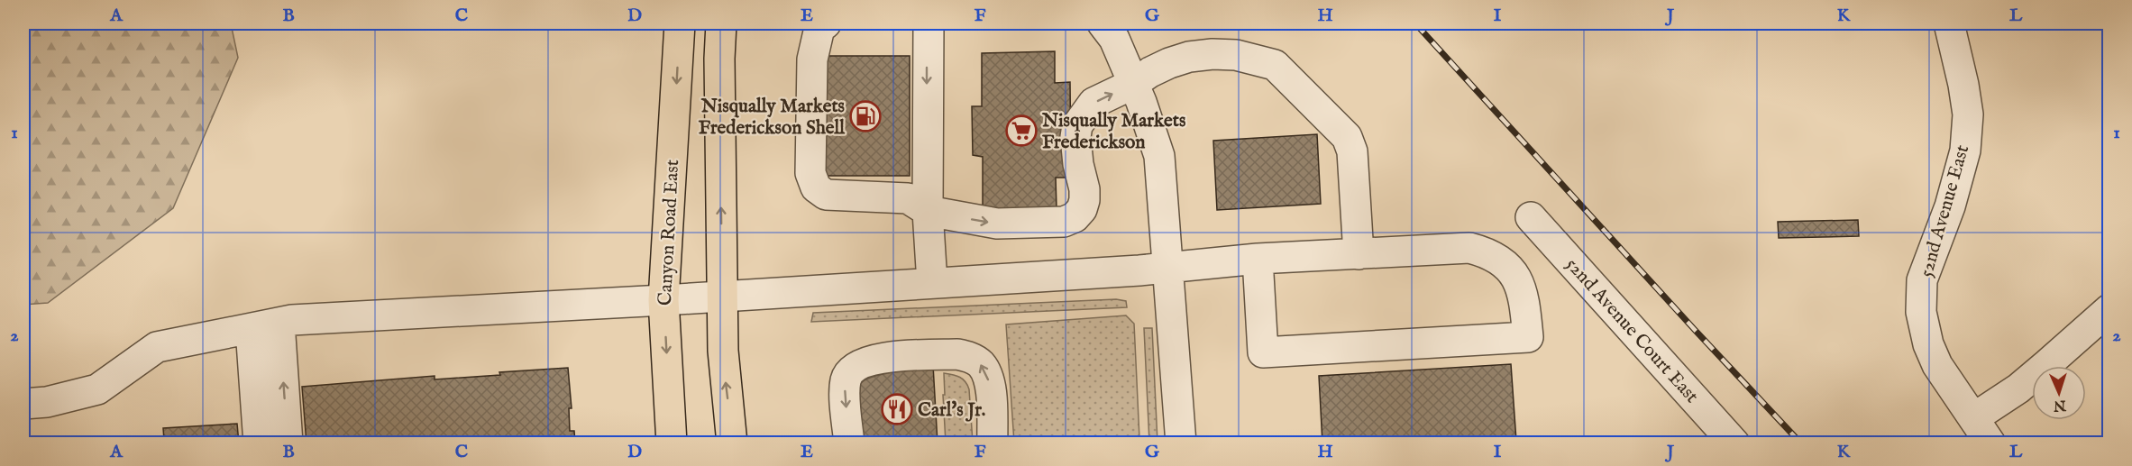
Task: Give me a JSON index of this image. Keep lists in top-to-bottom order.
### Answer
{
  "streets": {
    "main road": ["Canyon Road East"],
    "street": ["52nd Avenue East", "52nd Avenue Court East"]
  },
  "places": {
    "fuel station": ["Nisqually Markets Frederickson Shell"],
    "supermarket": ["Nisqually Markets Frederickson"],
    "restaurant": ["Carl's Jr."]
  },
  "north": "bottom",
  "grid": {
    "columns": [
      "A",
      "B",
      "C",
      "D",
      "E",
      "F",
      "G",
      "H",
      "I",
      "J",
      "K",
      "L"
    ],
    "rows": ["1", "2"]
  }
}
